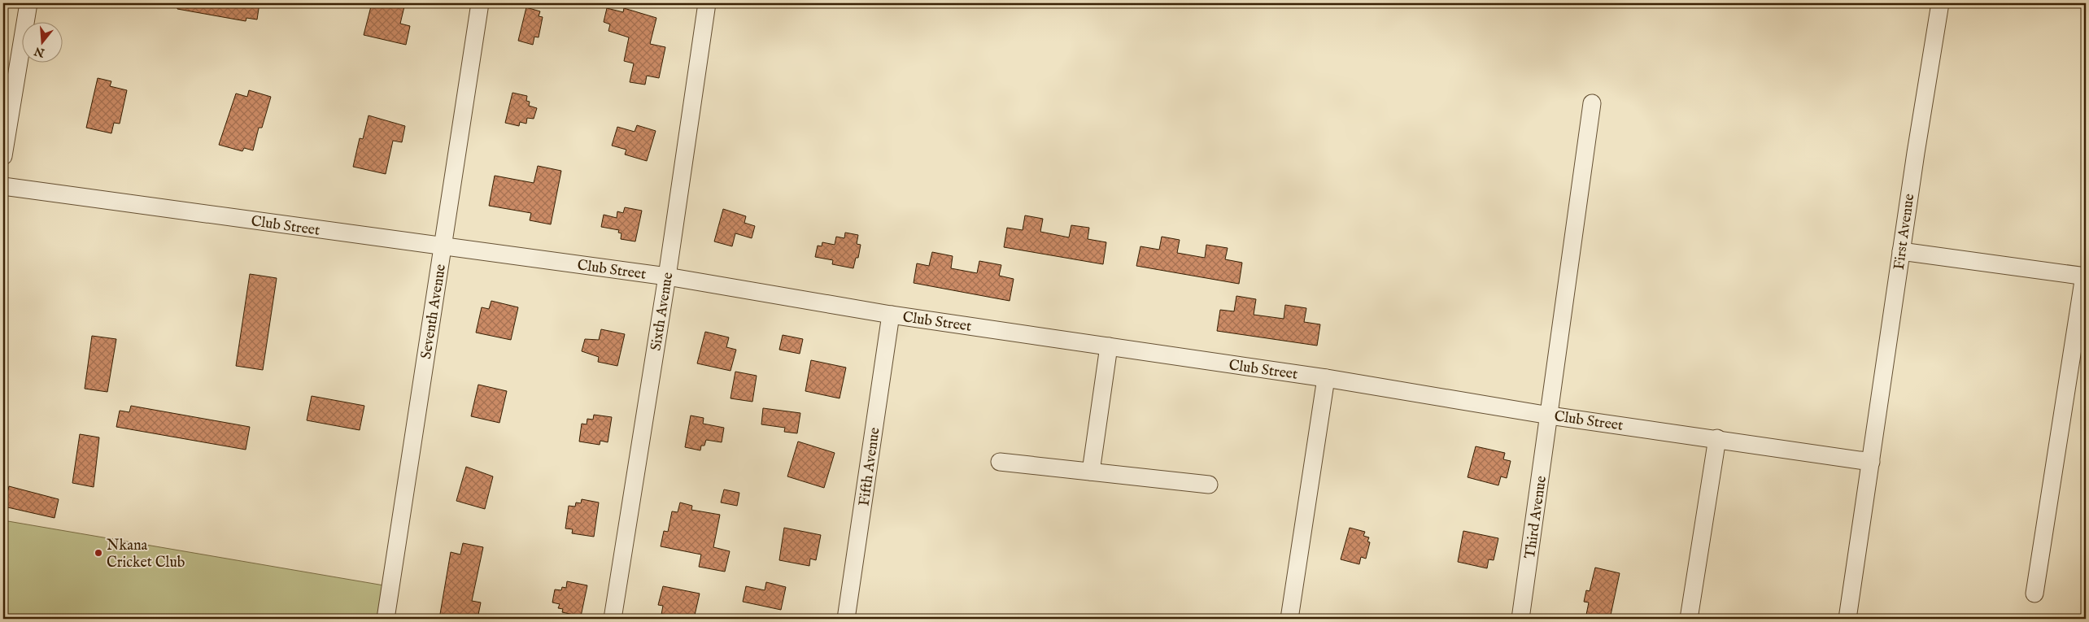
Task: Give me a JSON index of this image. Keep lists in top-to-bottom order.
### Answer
{
  "streets": {
    "street": [
      "Club Street",
      "First Avenue",
      "Seventh Avenue",
      "Sixth Avenue",
      "Fifth Avenue",
      "Third Avenue"
    ]
  },
  "crossings": [
    ["Club Street", "First Avenue"],
    ["Club Street", "Seventh Avenue"],
    ["Club Street", "Sixth Avenue"],
    ["Club Street", "Fifth Avenue"],
    ["Club Street", "Third Avenue"]
  ],
  "places": ["Nkana Cricket Club"],
  "north": "bottom"
}
